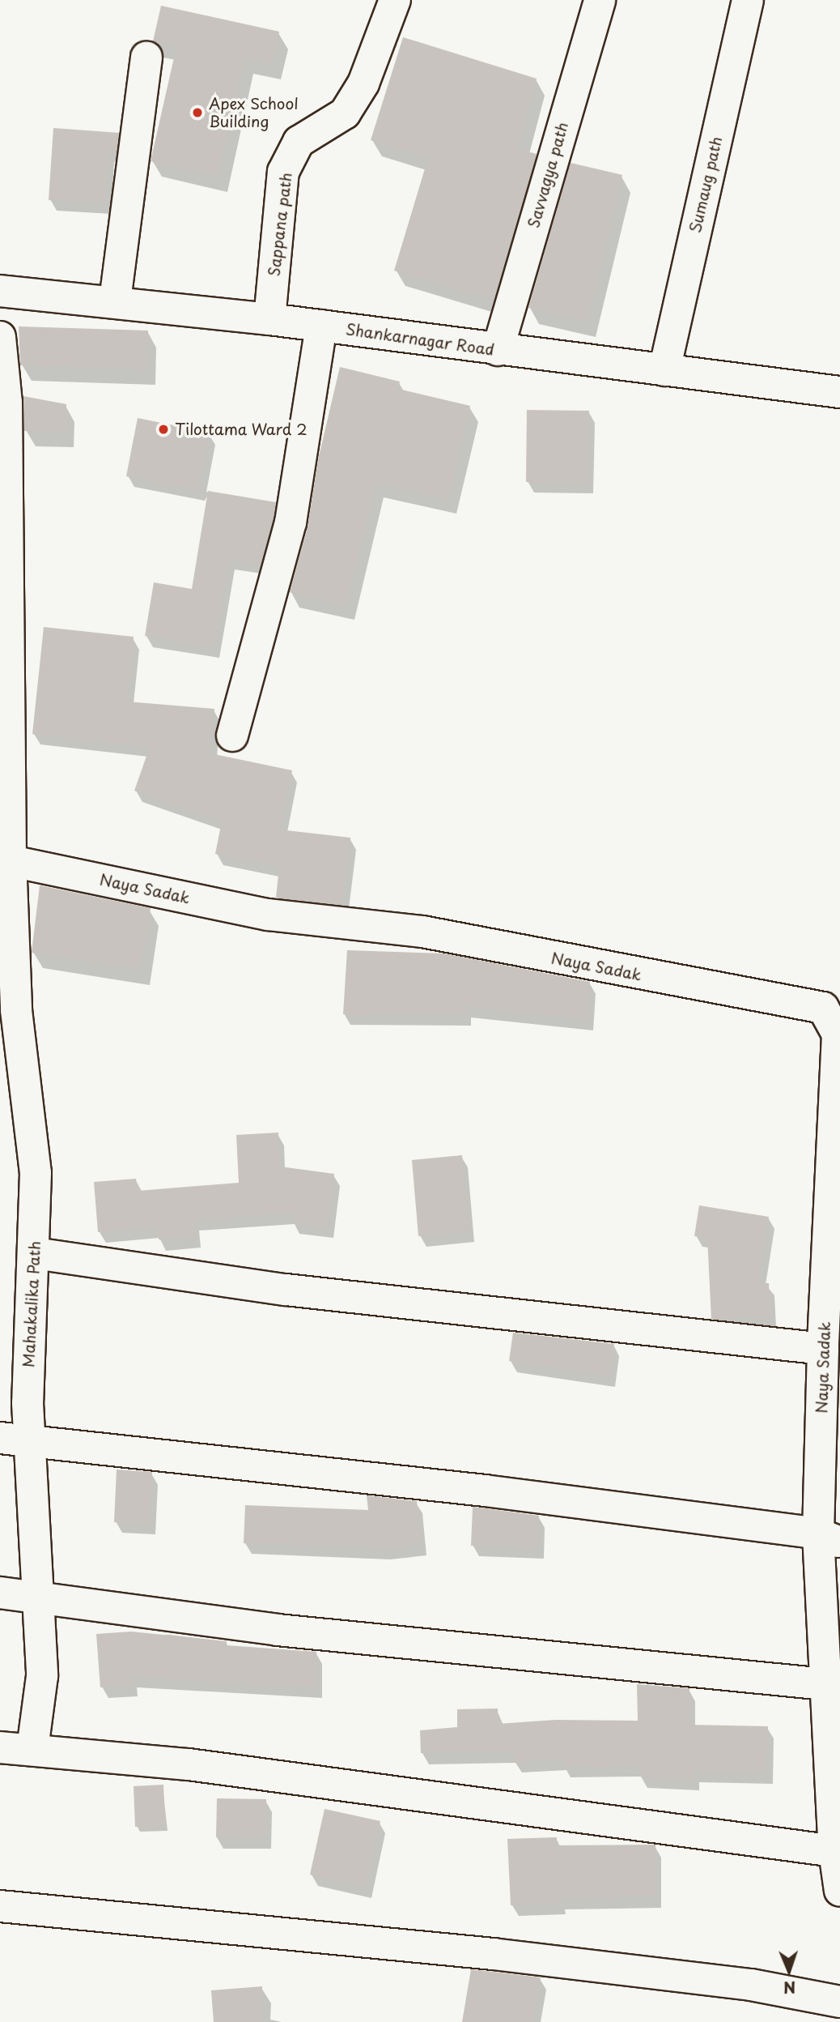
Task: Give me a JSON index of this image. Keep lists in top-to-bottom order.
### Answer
{
  "streets": {
    "street": [
      "Savvagya path",
      "Sumaug path",
      "Sappana path",
      "Shankarnagar Road",
      "Naya Sadak",
      "Mahakalika Path"
    ]
  },
  "crossings": [
    ["Savvagya path", "Shankarnagar Road"],
    ["Sumaug path", "Shankarnagar Road"],
    ["Sappana path", "Shankarnagar Road"],
    ["Naya Sadak", "Mahakalika Path"]
  ],
  "places": ["Apex School Building", "Tilottama Ward 2"],
  "north": "bottom"
}
